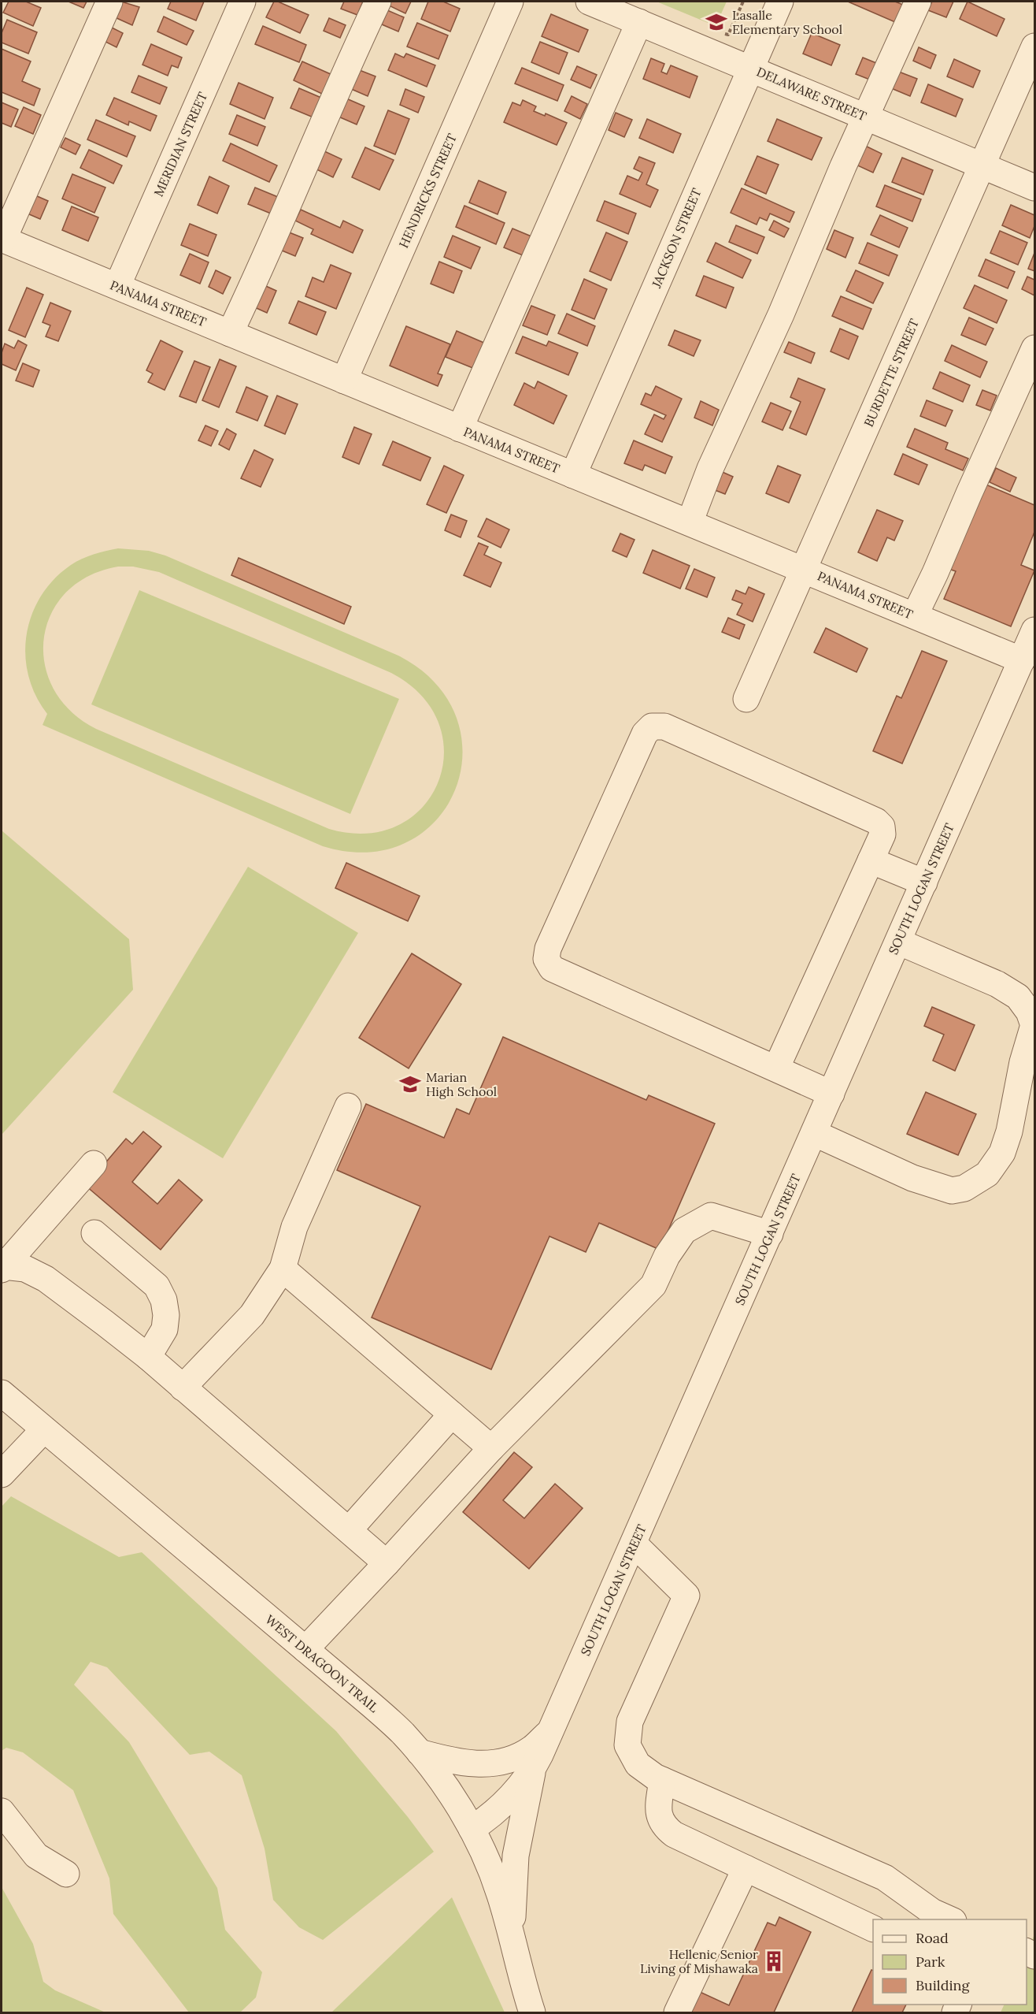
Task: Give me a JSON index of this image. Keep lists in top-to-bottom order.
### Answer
{
  "streets": {
    "street": [
      "DELAWARE STREET",
      "MERIDIAN STREET",
      "HENDRICKS STREET",
      "JACKSON STREET",
      "PANAMA STREET",
      "BURDETTE STREET",
      "SOUTH LOGAN STREET",
      "WEST DRAGOON TRAIL"
    ]
  },
  "crossings": [
    ["DELAWARE STREET", "JACKSON STREET"],
    ["DELAWARE STREET", "BURDETTE STREET"],
    ["MERIDIAN STREET", "PANAMA STREET"],
    ["HENDRICKS STREET", "PANAMA STREET"],
    ["JACKSON STREET", "PANAMA STREET"],
    ["PANAMA STREET", "BURDETTE STREET"],
    ["PANAMA STREET", "SOUTH LOGAN STREET"],
    ["SOUTH LOGAN STREET", "WEST DRAGOON TRAIL"]
  ],
  "places": {
    "school or university": ["Lasalle Elementary School", "Marian High School"],
    "building": ["Hellenic Senior Living of Mishawaka"]
  },
  "legend": ["Road", "Park", "Building"]
}
